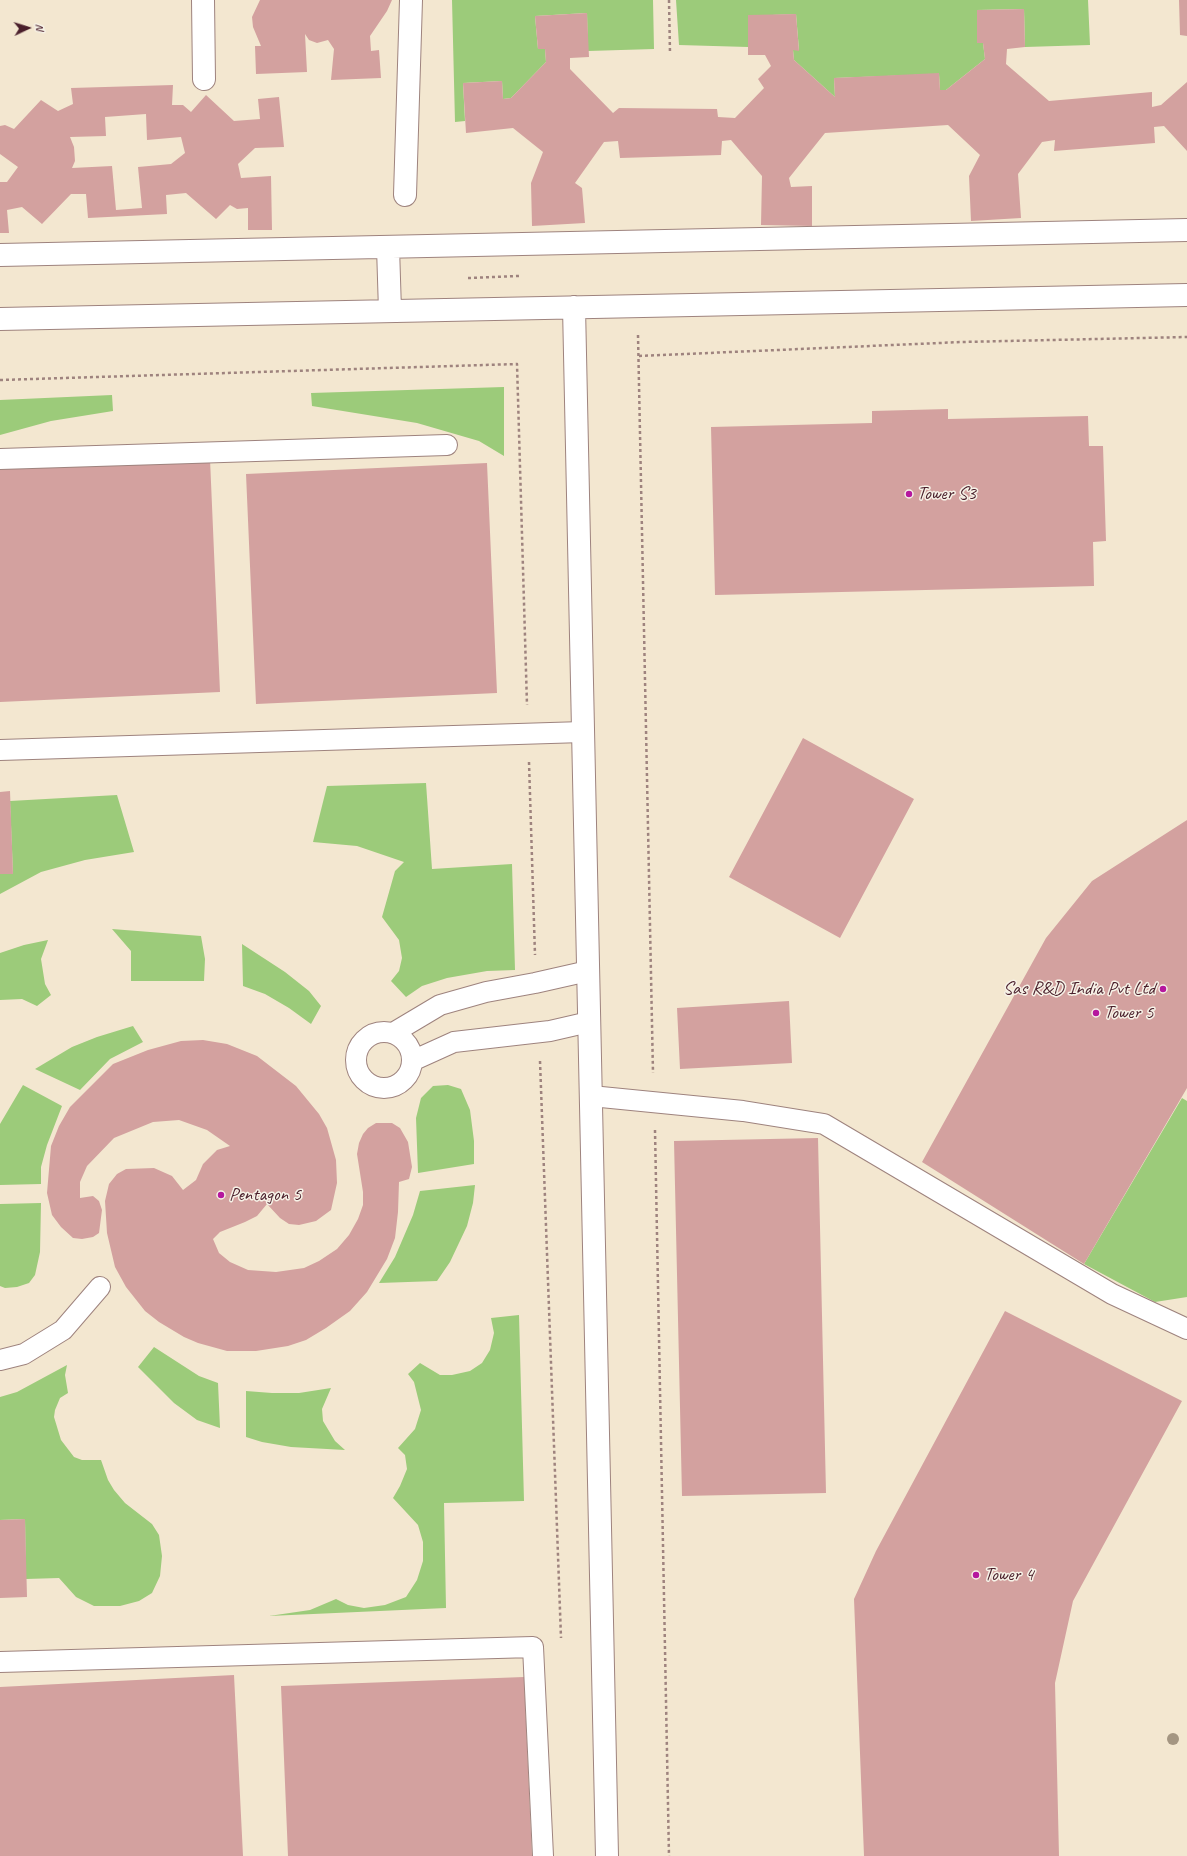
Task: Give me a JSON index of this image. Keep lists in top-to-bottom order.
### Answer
{
  "places": [
    "Tower S3",
    "Sas R&D India Pvt Ltd",
    "Tower 5",
    "Pentagon 5",
    "Tower 4"
  ],
  "north": "right"
}
